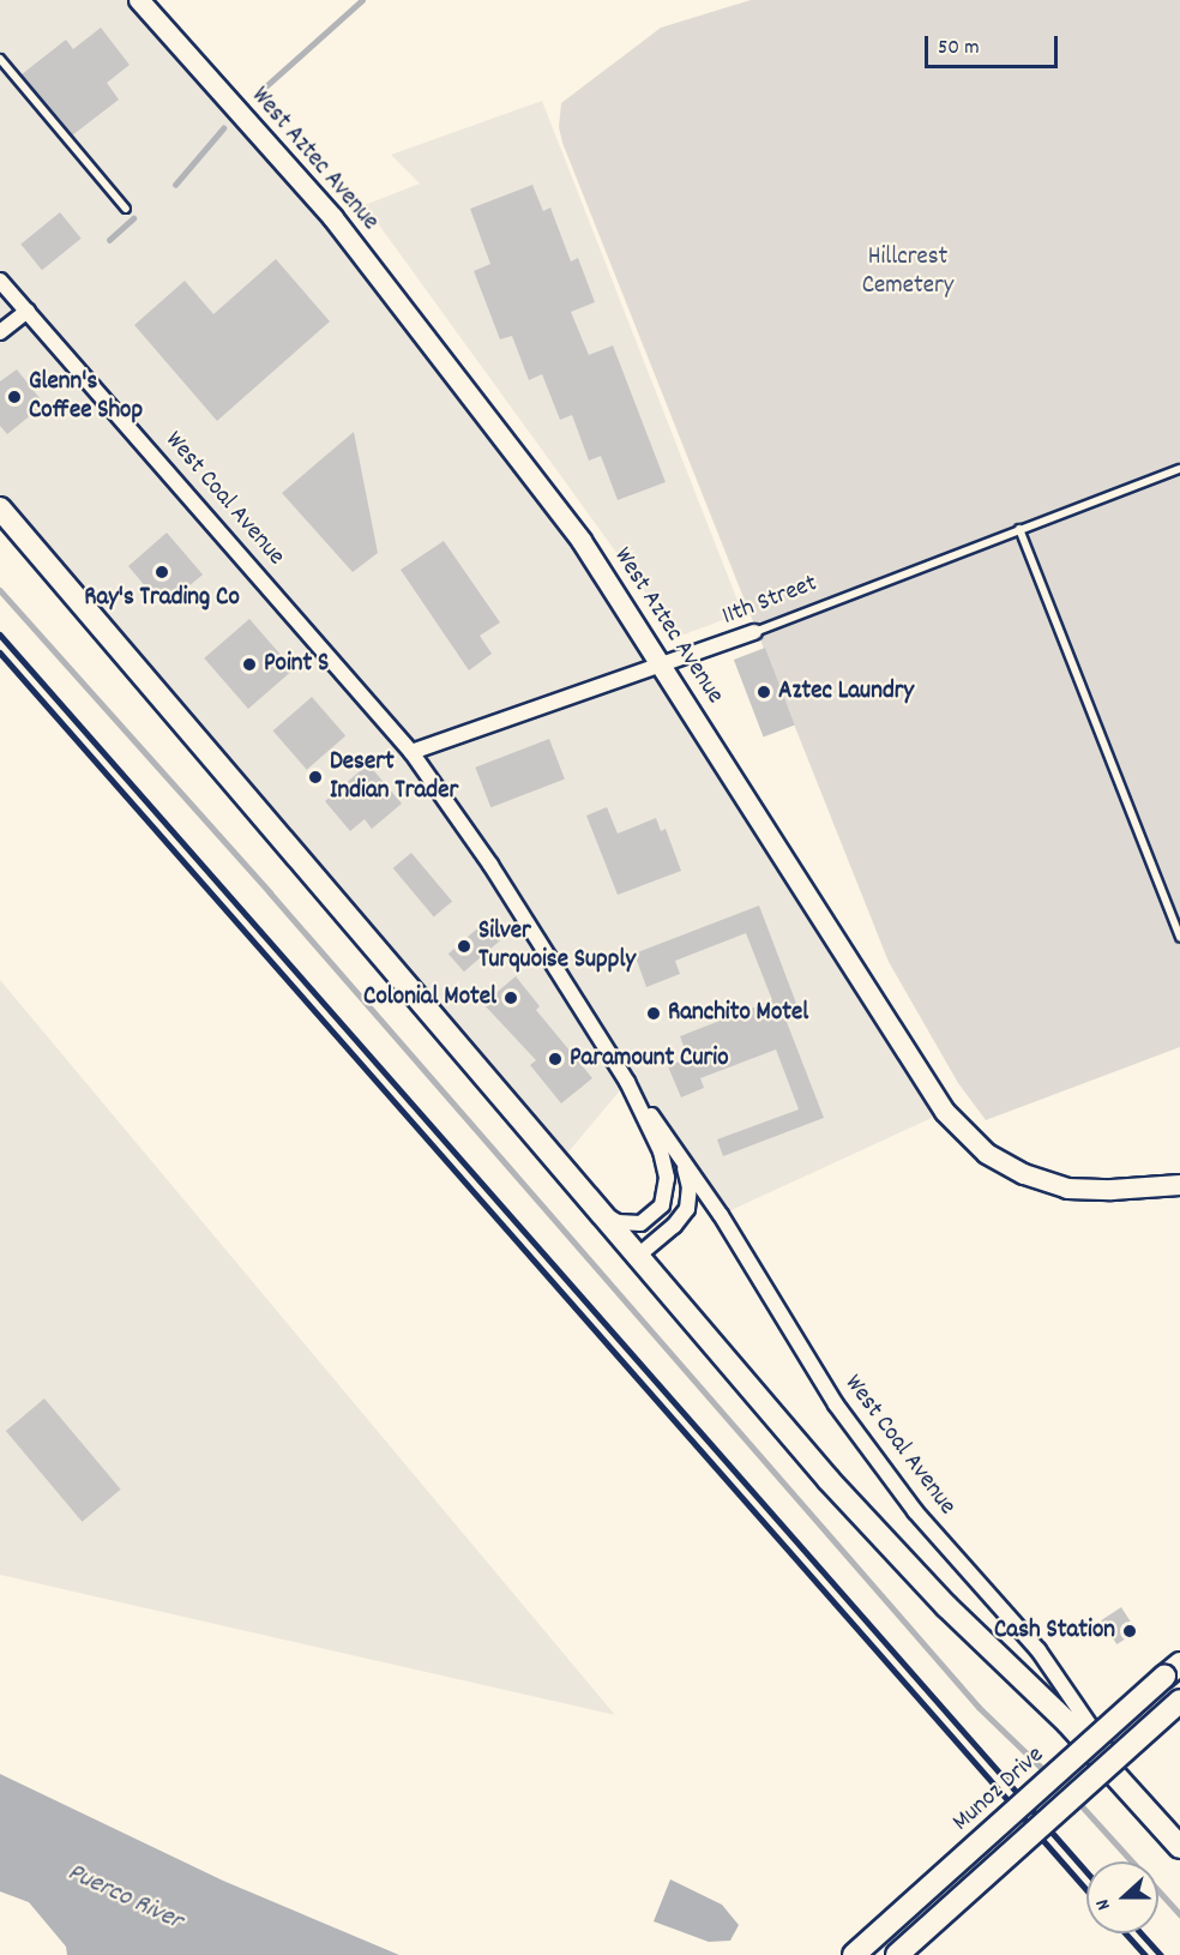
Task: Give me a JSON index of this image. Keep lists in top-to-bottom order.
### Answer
{
  "streets": {
    "main road": ["West Aztec Avenue", "Munoz Drive"],
    "street": ["West Coal Avenue", "11th Street"]
  },
  "crossings": [
    ["West Aztec Avenue", "11th Street"],
    ["West Coal Avenue", "11th Street"]
  ],
  "water": ["Puerco River"],
  "parks": ["Hillcrest Cemetery"],
  "places": [
    "Glenn's Coffee Shop",
    "Ray's Trading Co",
    "Point S",
    "Aztec Laundry",
    "Desert Indian Trader",
    "Silver Turquoise Supply",
    "Colonial Motel",
    "Ranchito Motel",
    "Paramount Curio",
    "Cash Station"
  ],
  "scale_bar": "50 m",
  "north": "left"
}
